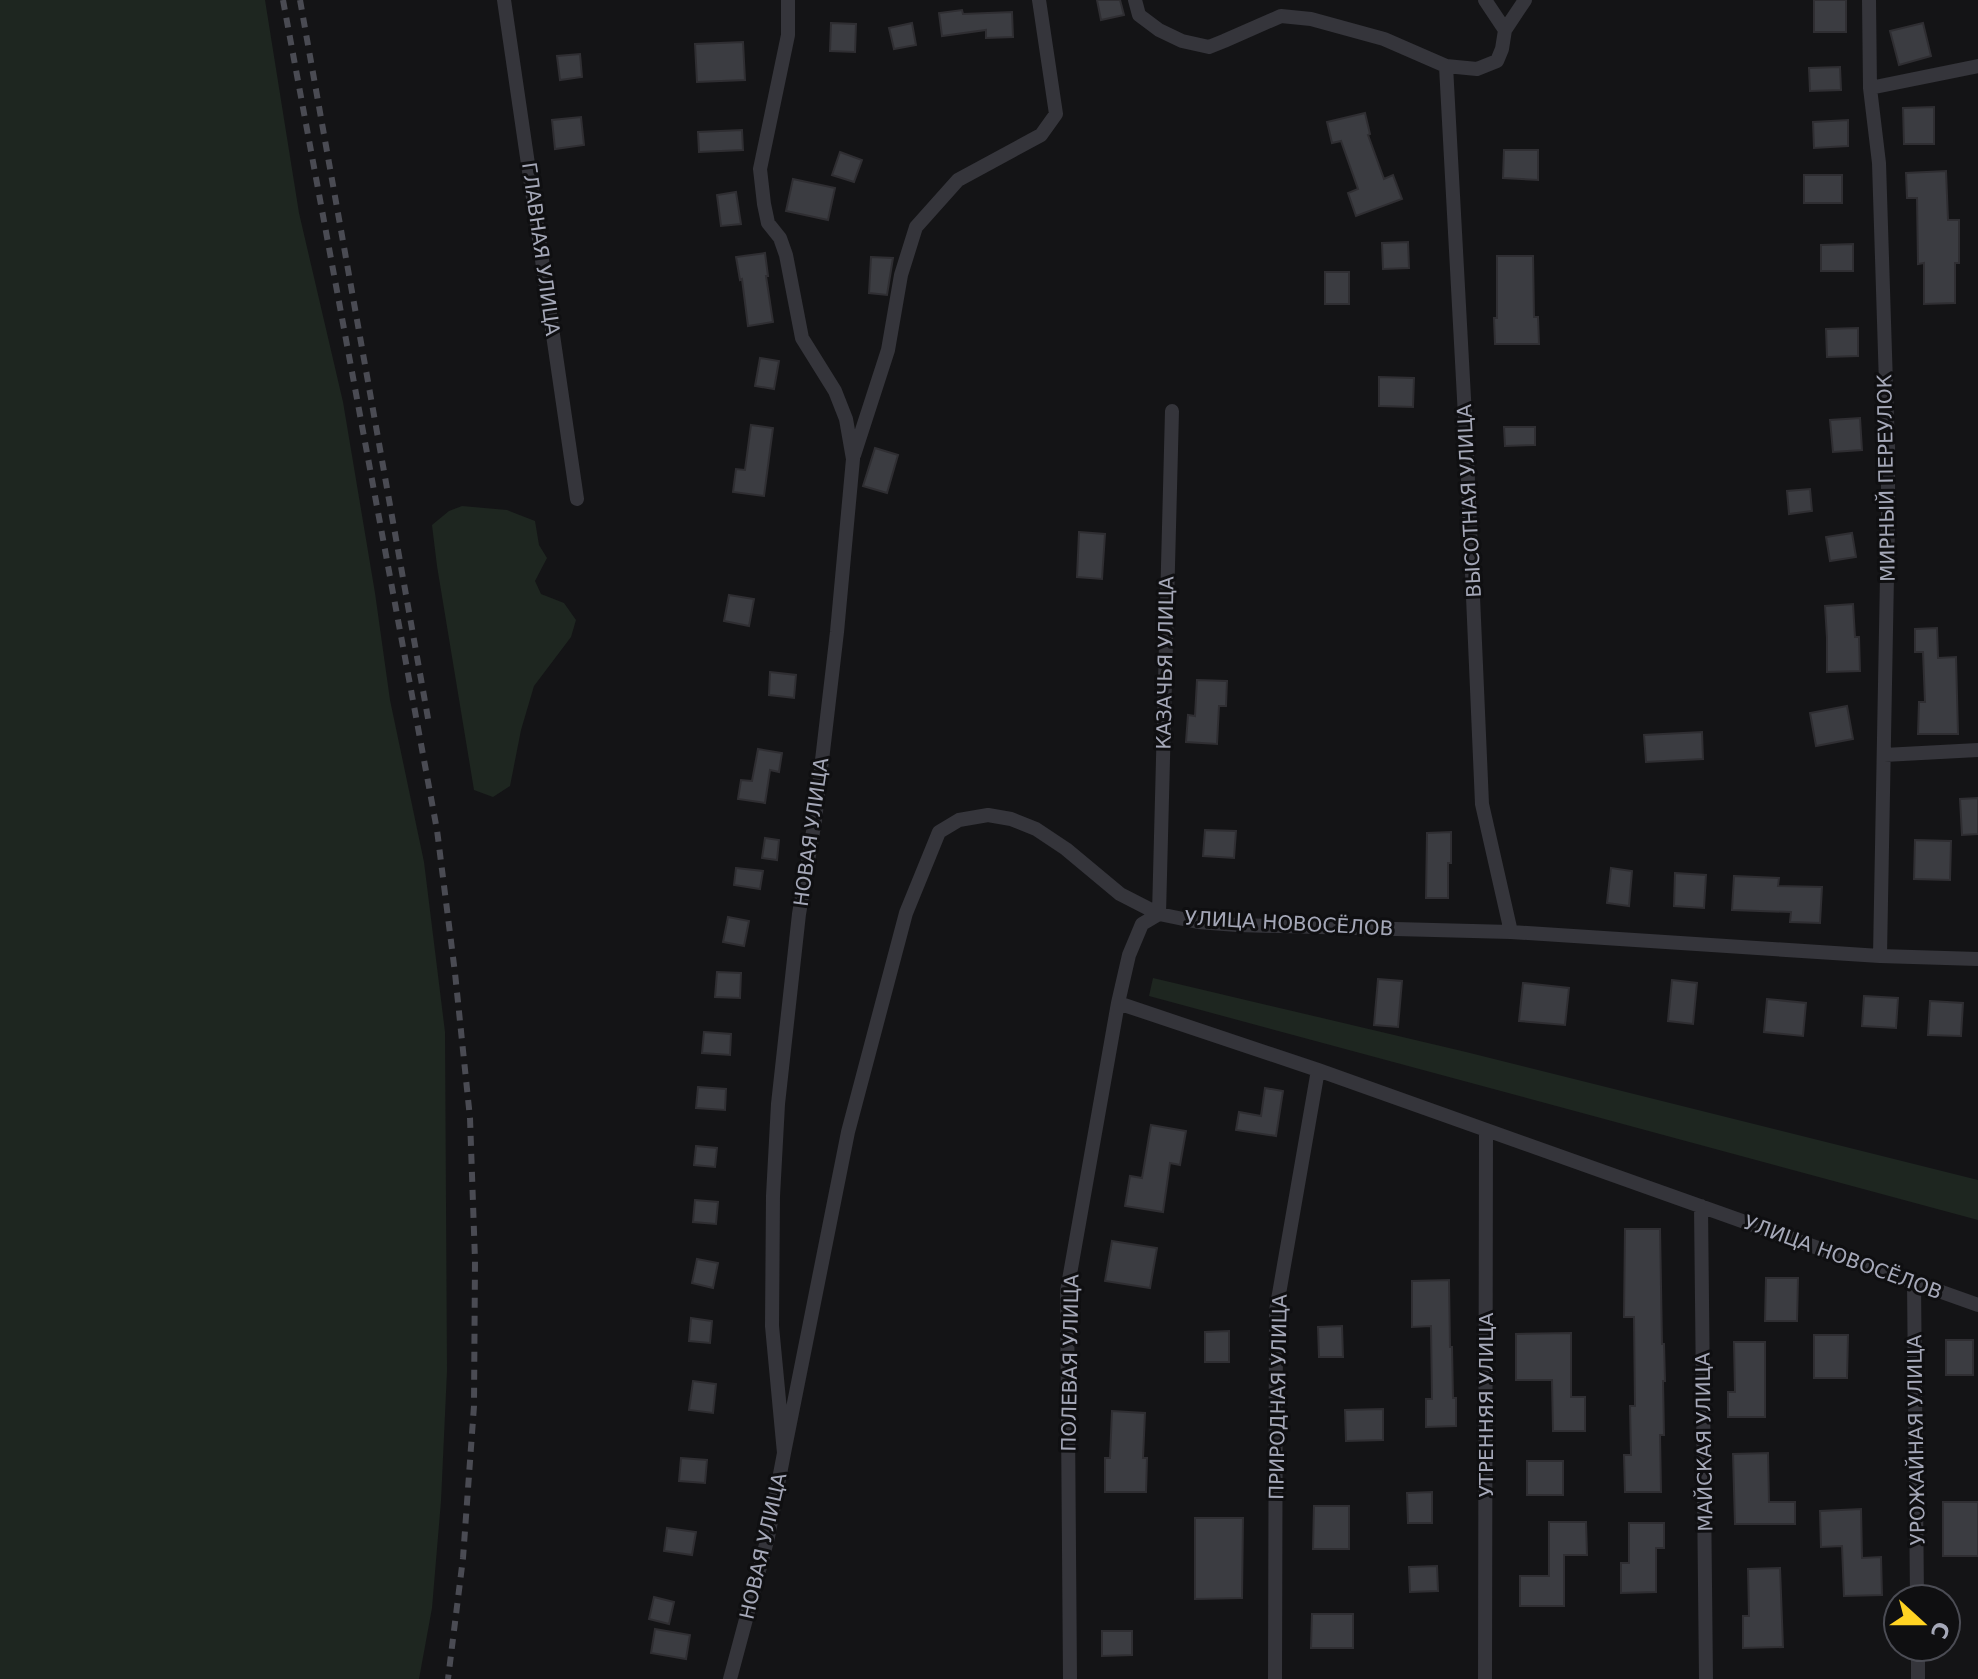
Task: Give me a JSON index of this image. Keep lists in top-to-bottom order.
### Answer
{
  "streets": {
    "street": [
      "ГЛАВНАЯ УЛИЦА",
      "МИРНЫЙ ПЕРЕУЛОК",
      "ВЫСОТНАЯ УЛИЦА",
      "КАЗАЧЬЯ УЛИЦА",
      "НОВАЯ УЛИЦА",
      "УЛИЦА НОВОСЁЛОВ",
      "ПОЛЕВАЯ УЛИЦА",
      "ПРИРОДНАЯ УЛИЦА",
      "УТРЕННЯЯ УЛИЦА",
      "УРОЖАЙНАЯ УЛИЦА",
      "МАЙСКАЯ УЛИЦА"
    ]
  },
  "crossings": [
    ["МИРНЫЙ ПЕРЕУЛОК", "УЛИЦА НОВОСЁЛОВ"],
    ["ВЫСОТНАЯ УЛИЦА", "УЛИЦА НОВОСЁЛОВ"],
    ["КАЗАЧЬЯ УЛИЦА", "УЛИЦА НОВОСЁЛОВ"],
    ["КАЗАЧЬЯ УЛИЦА", "ПОЛЕВАЯ УЛИЦА"],
    ["НОВАЯ УЛИЦА", "УЛИЦА НОВОСЁЛОВ"],
    ["УЛИЦА НОВОСЁЛОВ", "ПОЛЕВАЯ УЛИЦА"],
    ["УЛИЦА НОВОСЁЛОВ", "ПРИРОДНАЯ УЛИЦА"],
    ["УЛИЦА НОВОСЁЛОВ", "УТРЕННЯЯ УЛИЦА"],
    ["УЛИЦА НОВОСЁЛОВ", "УРОЖАЙНАЯ УЛИЦА"],
    ["УЛИЦА НОВОСЁЛОВ", "МАЙСКАЯ УЛИЦА"]
  ],
  "north": "right"
}
